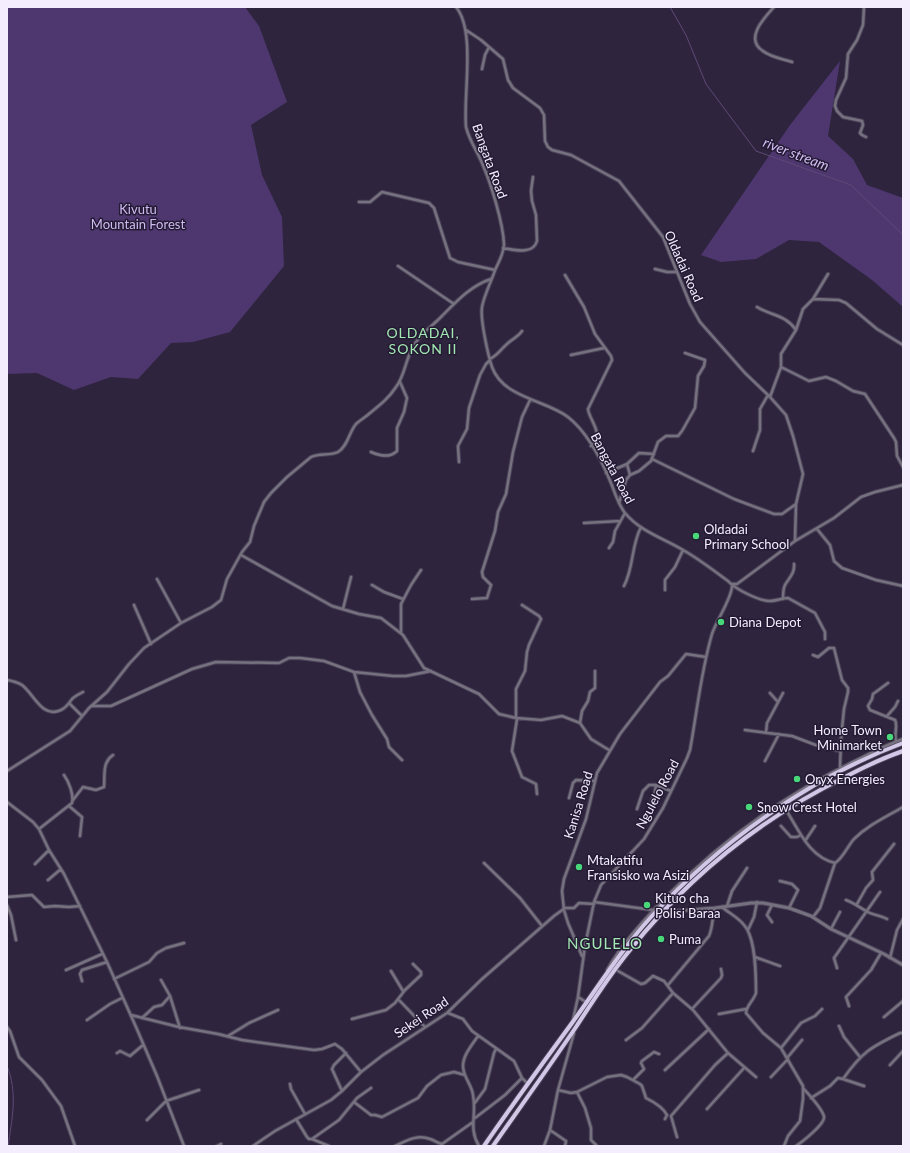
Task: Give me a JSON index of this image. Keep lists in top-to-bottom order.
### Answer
{
  "streets": {
    "street": [
      "Bangata Road",
      "Oldadai Road",
      "Ngulelo Road",
      "Kanisa Road",
      "Sekei Road"
    ]
  },
  "crossings": [
    ["Bangata Road", "Oldadai Road"],
    ["Bangata Road", "Ngulelo Road"],
    ["Ngulelo Road", "Kanisa Road"],
    ["Ngulelo Road", "Sekei Road"],
    ["Kanisa Road", "Sekei Road"]
  ],
  "districts": ["OLDADAI, SOKON II", "NGULELO"],
  "water": ["river stream"],
  "parks": ["Kivutu Mountain Forest"],
  "places": [
    "Oldadai Primary School",
    "Diana Depot",
    "Home Town Minimarket",
    "Oryx Energies",
    "Snow Crest Hotel",
    "Mtakatifu Fransisko wa Asizi",
    "Kituo cha Polisi Baraa",
    "Puma"
  ]
}
